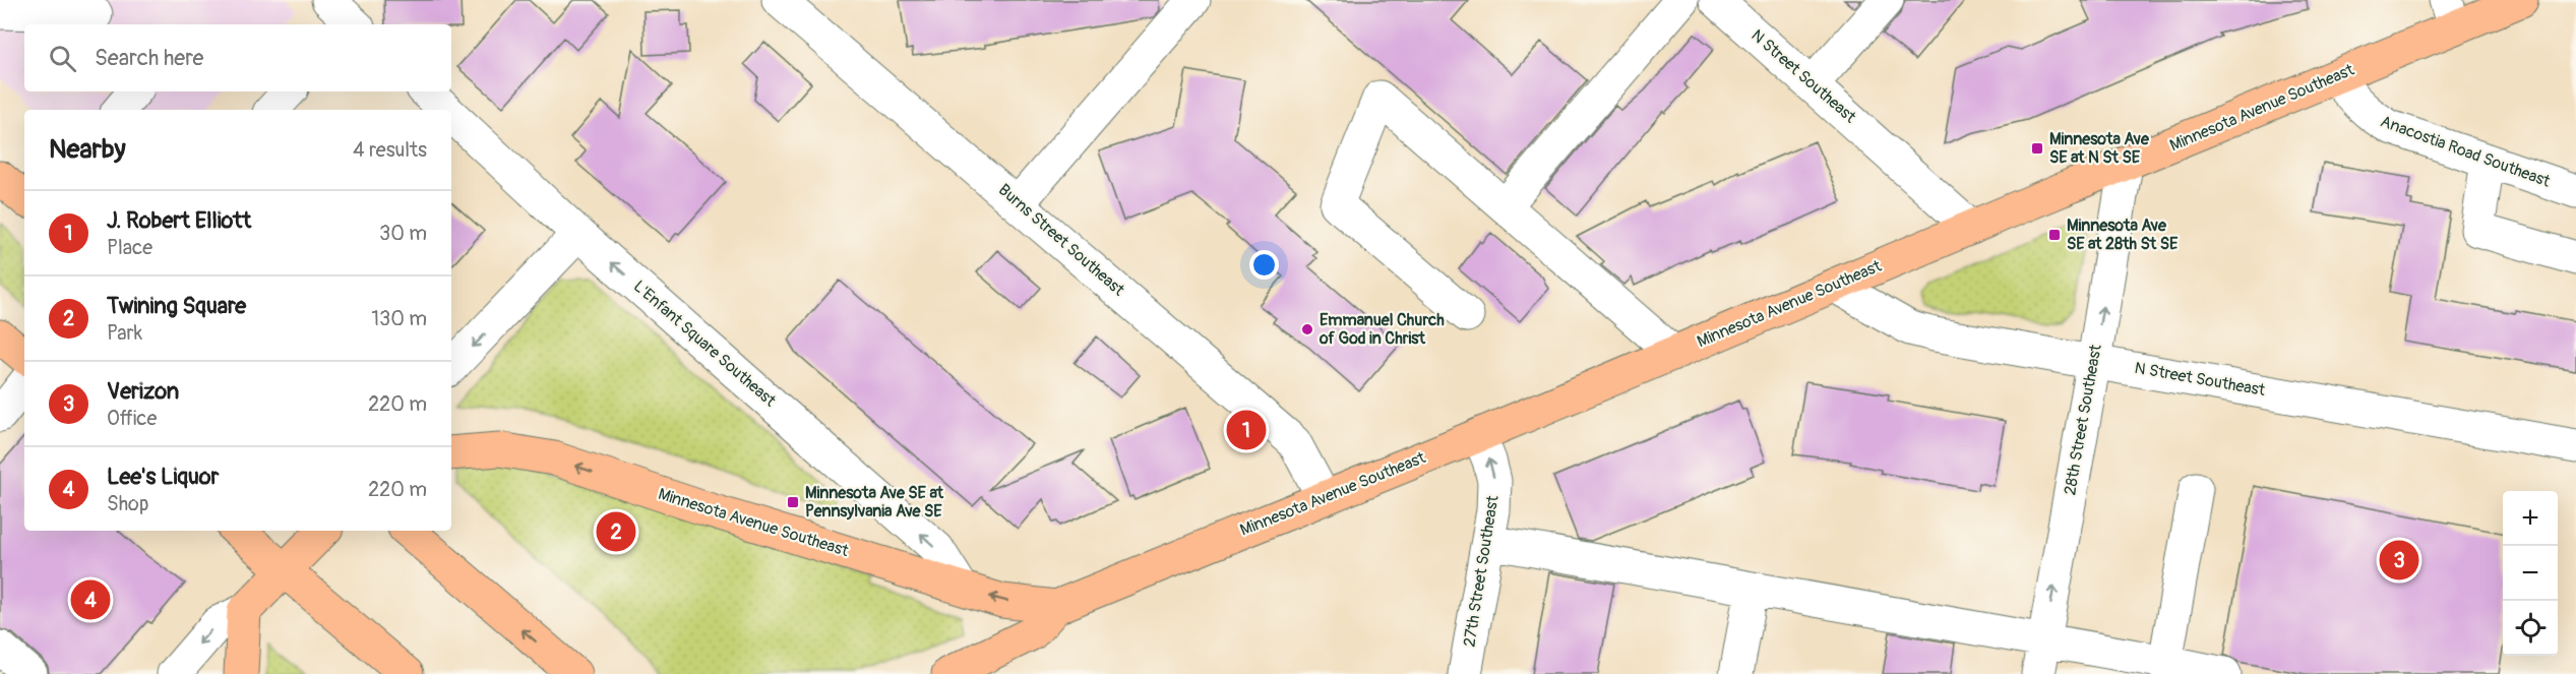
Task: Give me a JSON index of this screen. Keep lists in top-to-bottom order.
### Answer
{
  "streets": {
    "main road": ["Minnesota Avenue Southeast"],
    "street": [
      "N Street Southeast",
      "Anacostia Road Southeast",
      "Burns Street Southeast",
      "L'Enfant Square Southeast",
      "28th Street Southeast",
      "27th Street Southeast"
    ]
  },
  "crossings": [
    ["N Street Southeast", "Minnesota Avenue Southeast"],
    ["N Street Southeast", "28th Street Southeast"],
    ["Minnesota Avenue Southeast", "Anacostia Road Southeast"],
    ["Minnesota Avenue Southeast", "Burns Street Southeast"],
    ["Minnesota Avenue Southeast", "L'Enfant Square Southeast"],
    ["Minnesota Avenue Southeast", "28th Street Southeast"],
    ["Minnesota Avenue Southeast", "27th Street Southeast"]
  ],
  "one_way": ["L'Enfant Square Southeast", "27th Street Southeast"],
  "places": {
    "transit": ["Minnesota Ave SE at N St SE", "Minnesota Ave SE at 28th St SE", "Minnesota Ave SE at Pennsylvania Ave SE"],
    "other": ["Emmanuel Church of God in Christ"]
  },
  "page": {
    "search": "Search here",
    "heading": ["Nearby", "4 results"],
    "list": [
      {
        "mark": "1",
        "name": "J. Robert Elliott",
        "note": "Place",
        "value": "30 m"
      },
      {
        "mark": "2",
        "name": "Twining Square",
        "note": "Park",
        "value": "130 m"
      },
      {
        "mark": "3",
        "name": "Verizon",
        "note": "Office",
        "value": "220 m"
      },
      {
        "mark": "4",
        "name": "Lee's Liquor",
        "note": "Shop",
        "value": "220 m"
      }
    ],
    "pins": [
      "1",
      "2",
      "3",
      "4"
    ],
    "map_buttons": ["+", "−"]
  }
}
